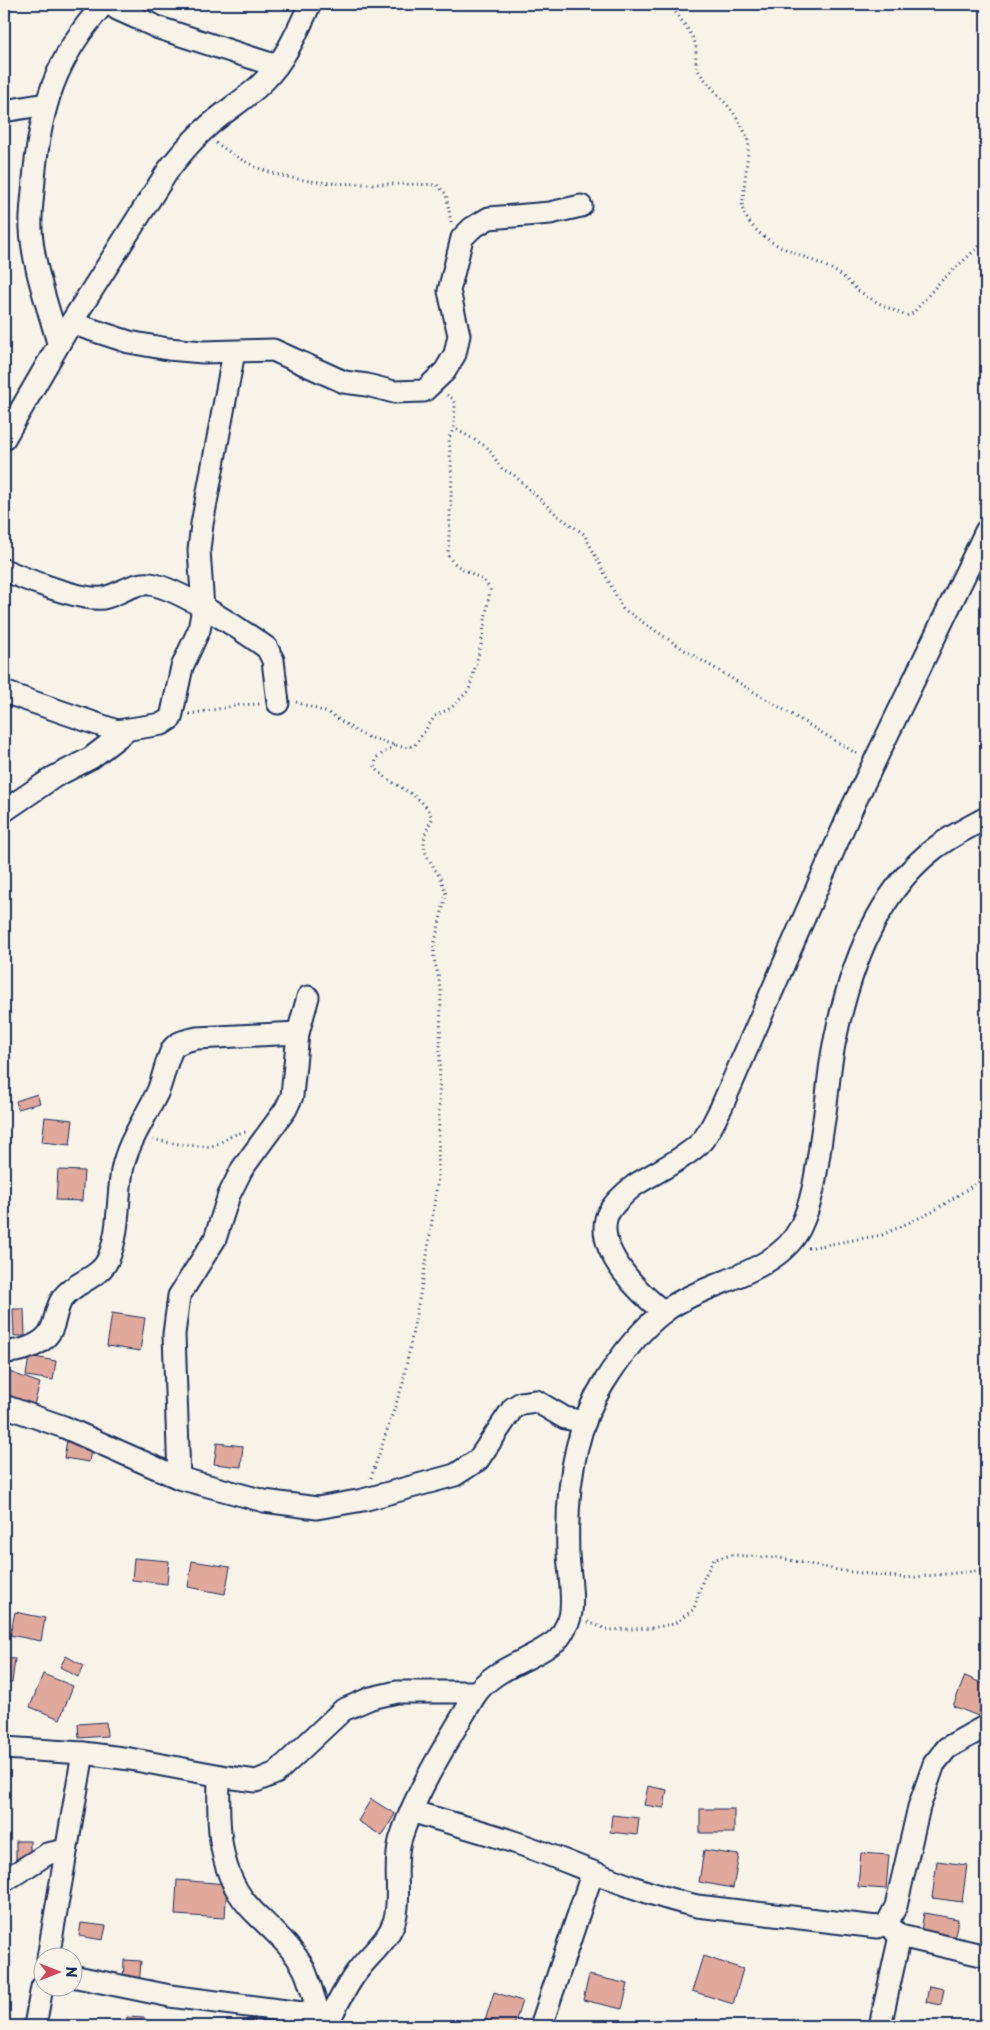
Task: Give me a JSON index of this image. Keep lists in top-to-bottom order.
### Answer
{
  "north": "right"
}
